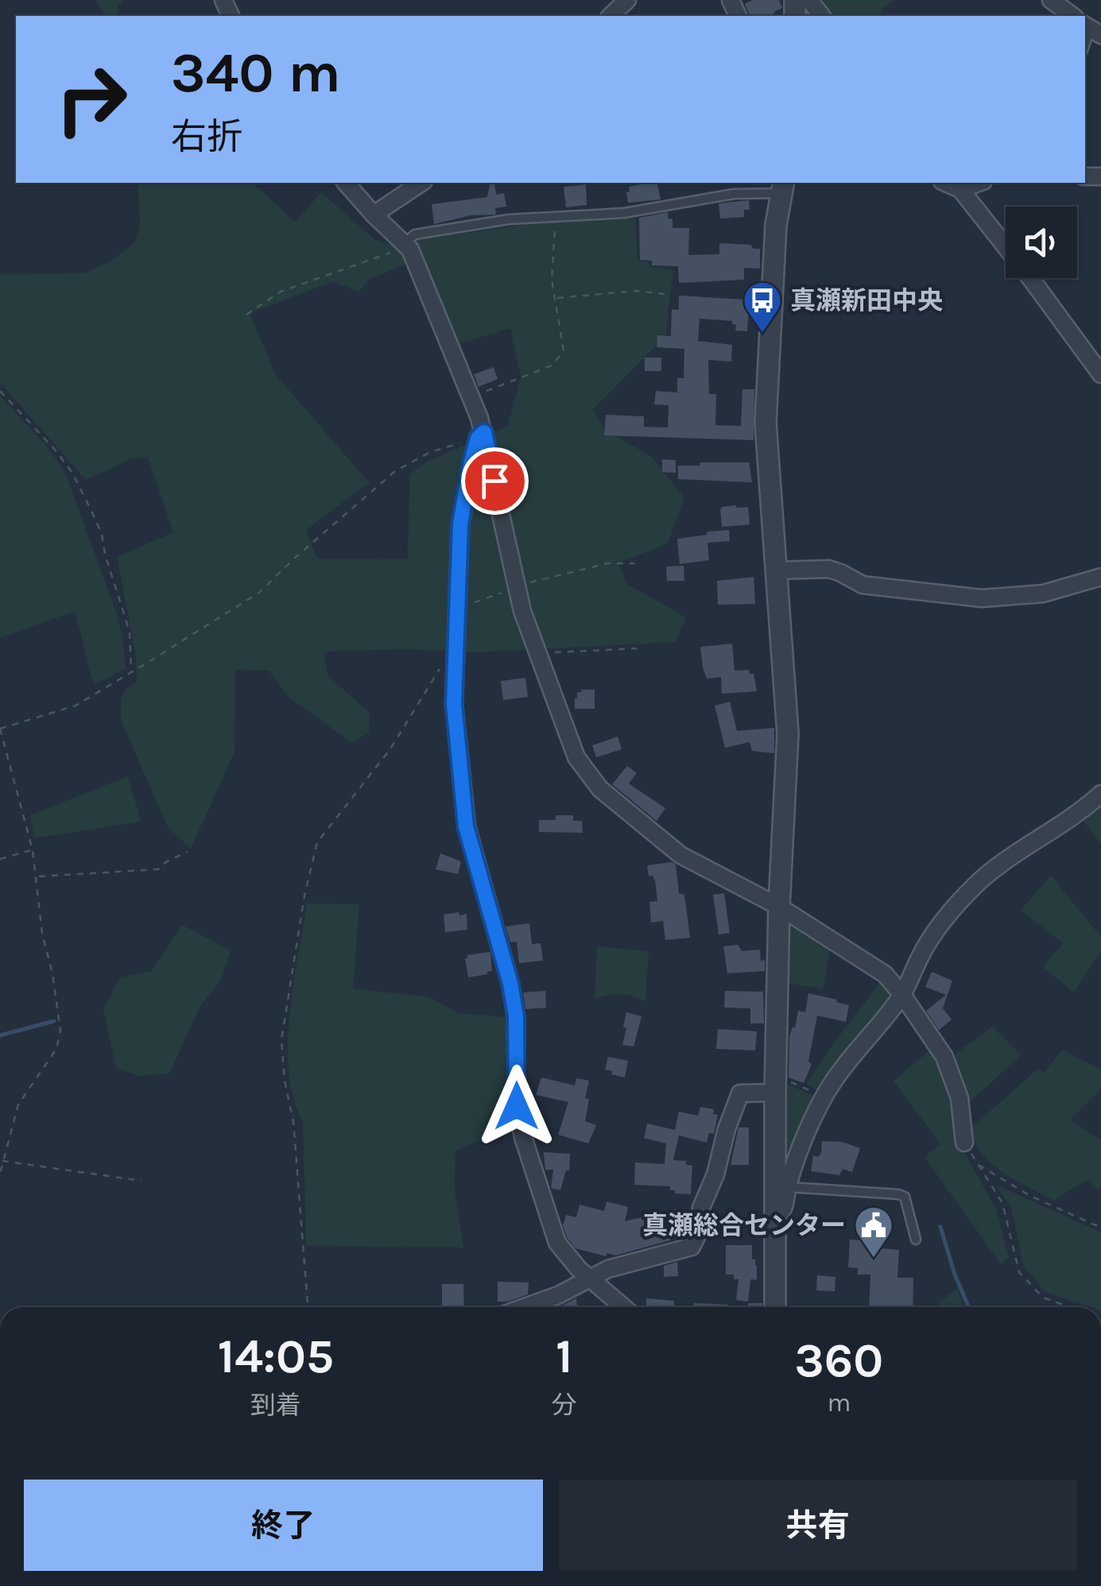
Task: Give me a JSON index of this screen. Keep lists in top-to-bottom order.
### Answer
{
  "places": {
    "bus stop": ["真瀬新田中央"],
    "public building": ["真瀬総合センター"]
  },
  "page": {
    "turn": ["340 m", "右折"],
    "eta": [
      "14:05",
      "到着",
      "1",
      "分",
      "360",
      "m"
    ],
    "buttons": ["終了", "共有"]
  }
}
